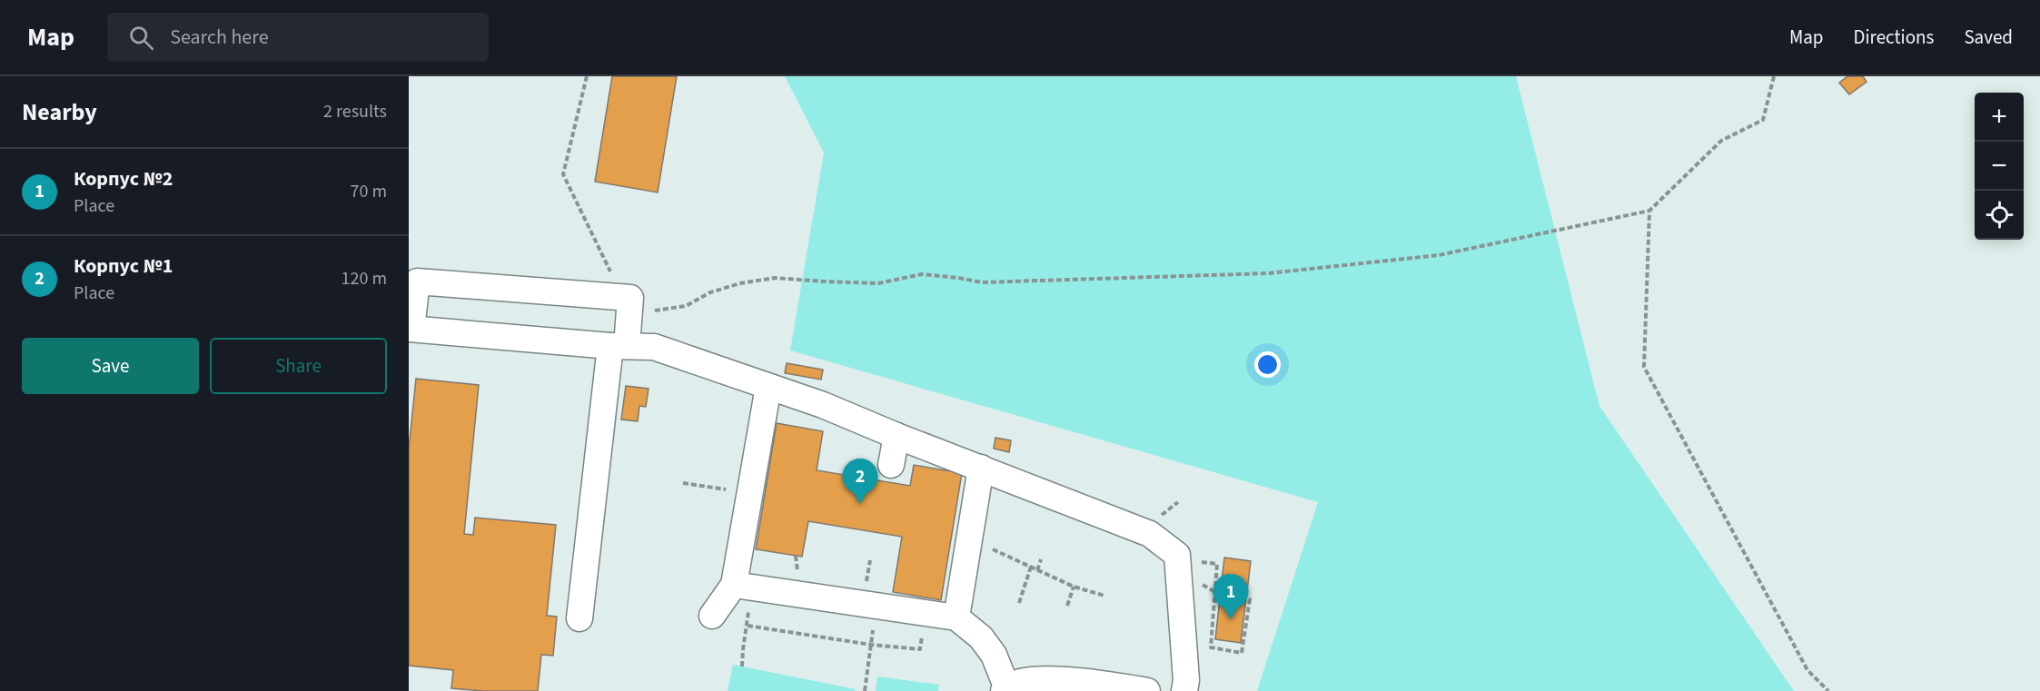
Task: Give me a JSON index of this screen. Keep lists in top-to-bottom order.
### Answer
{
  "page": {
    "header": "Map",
    "search": "Search here",
    "nav": ["Map", "Directions", "Saved"],
    "heading": ["Nearby", "2 results"],
    "map_buttons": ["+", "−"],
    "list": [
      {
        "mark": "1",
        "name": "Корпус №2",
        "note": "Place",
        "value": "70 m"
      },
      {
        "mark": "2",
        "name": "Корпус №1",
        "note": "Place",
        "value": "120 m"
      }
    ],
    "buttons": ["Save", "Share"],
    "pins": ["2", "1"]
  }
}
